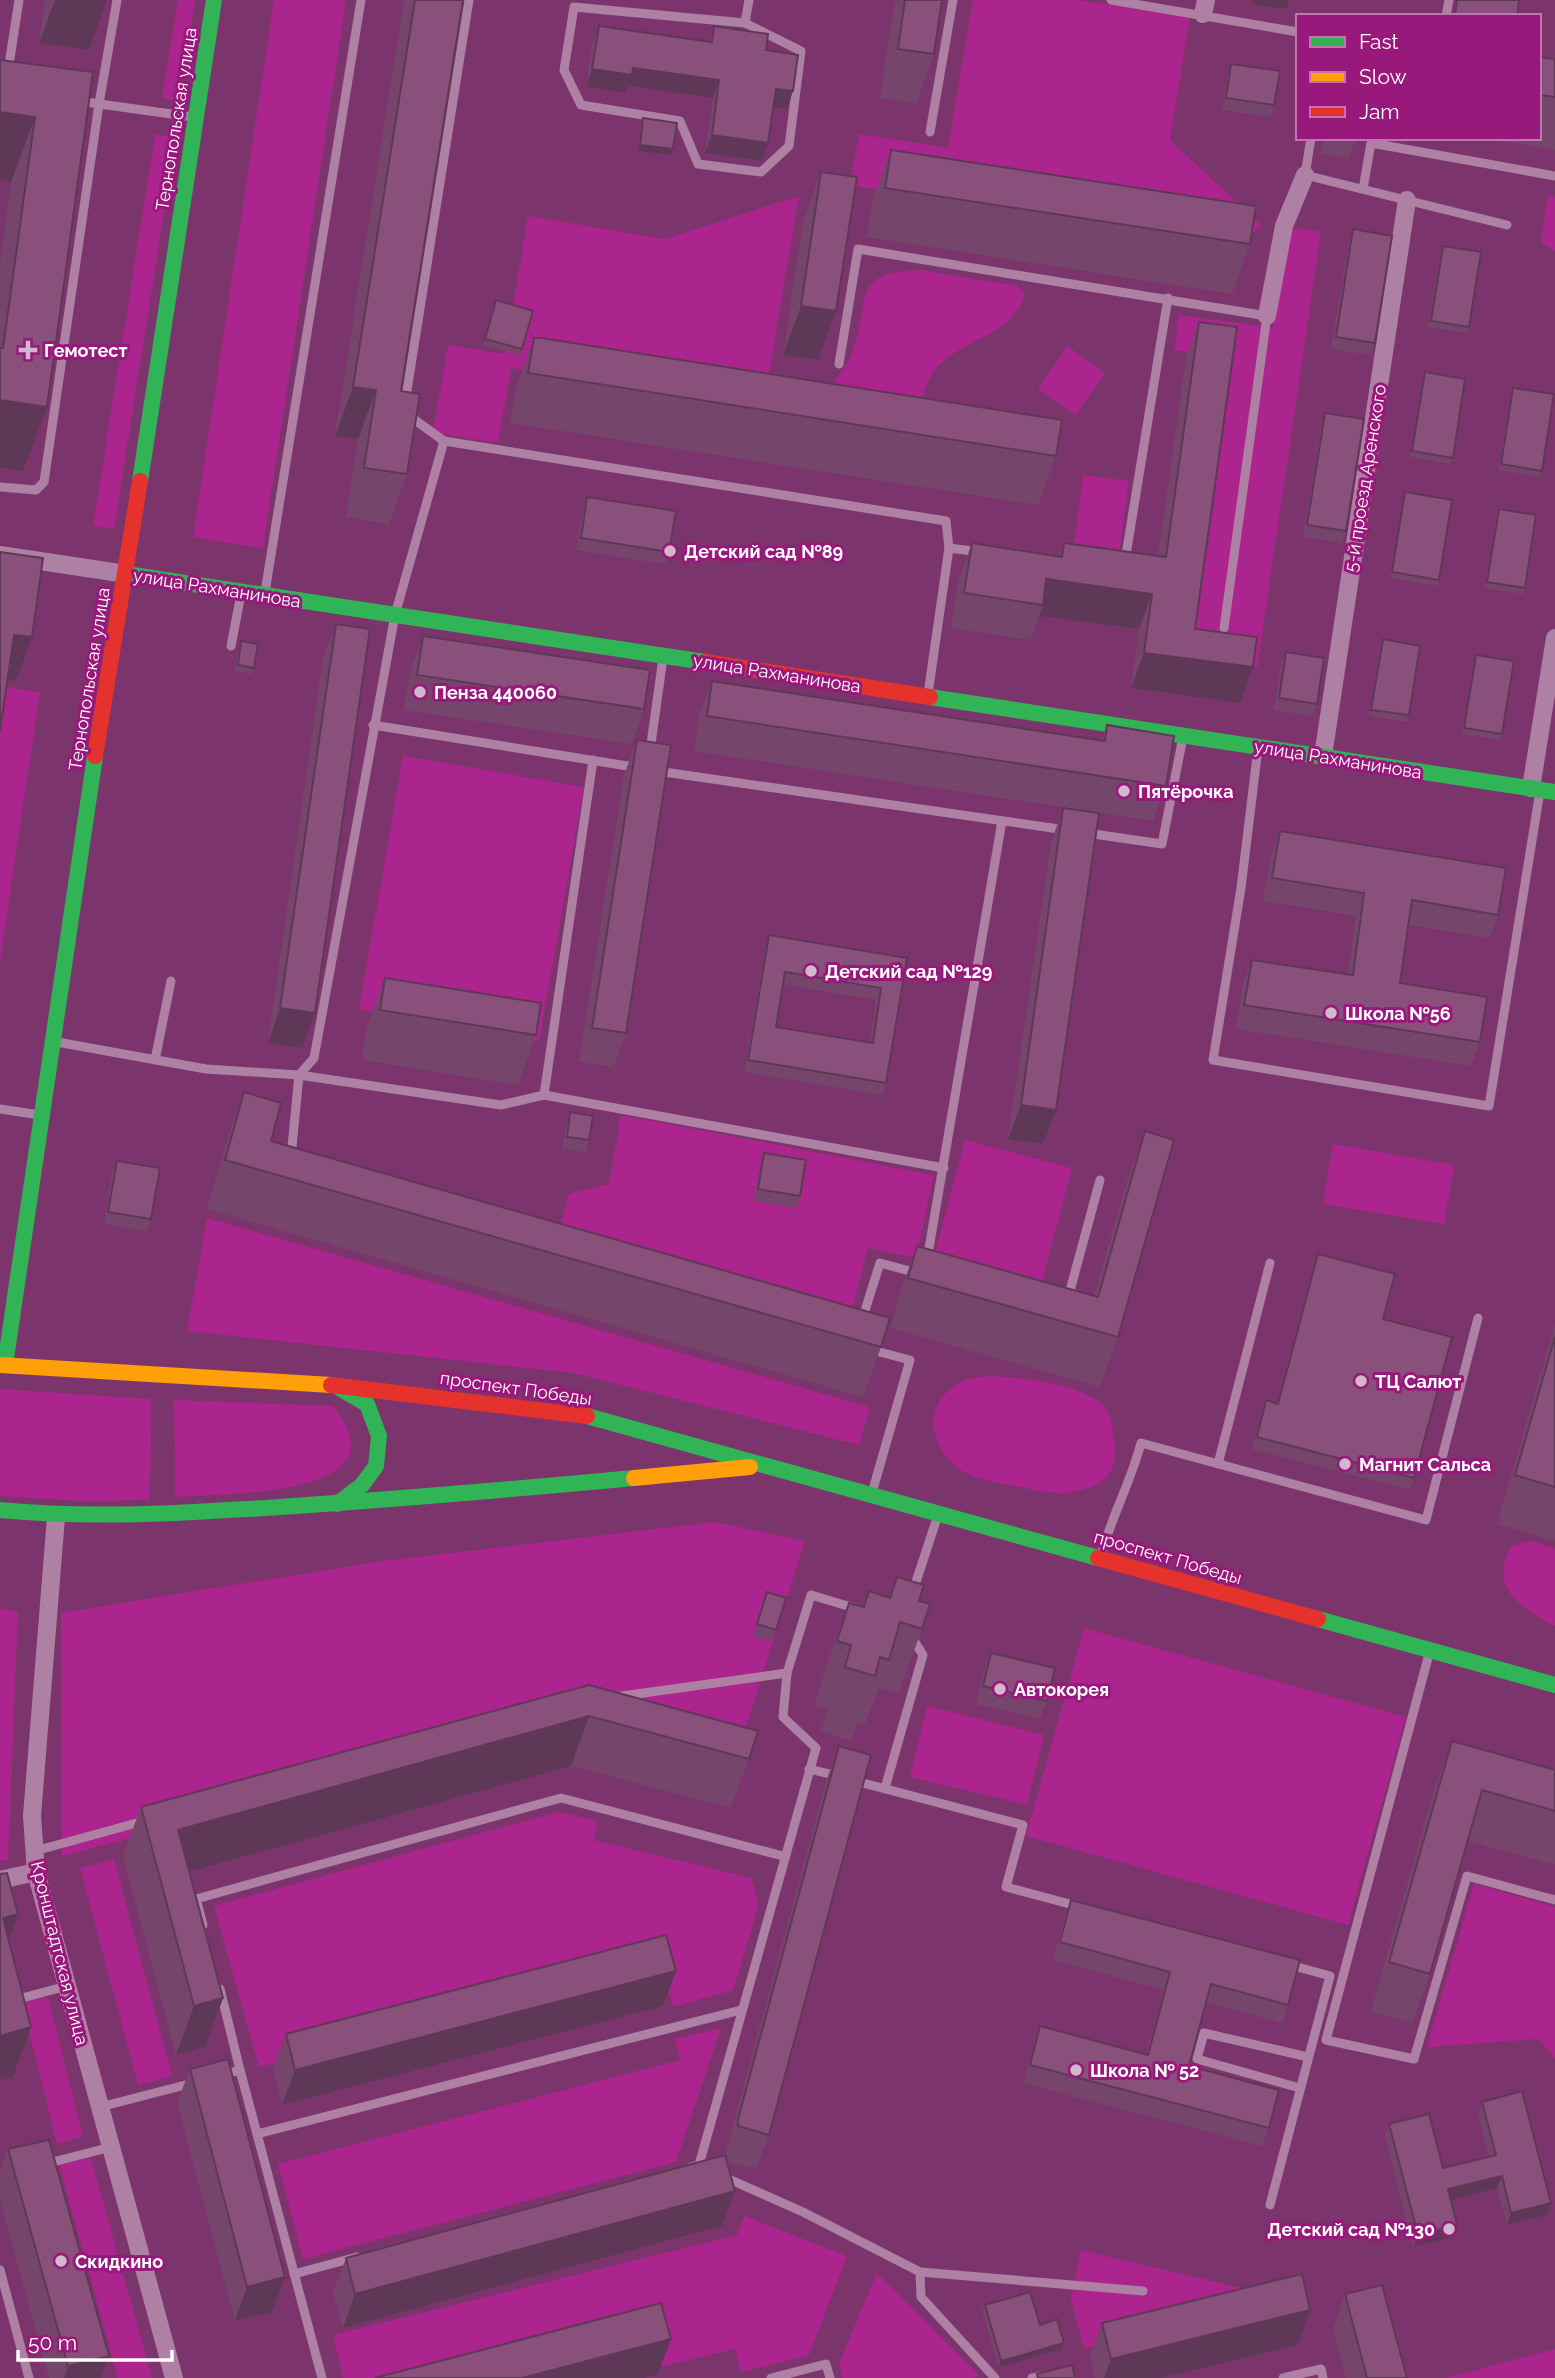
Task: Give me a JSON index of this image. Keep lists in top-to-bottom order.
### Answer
{
  "streets": {
    "main road": ["Тернопольская улица", "улица Рахманинова", "проспект Победы"],
    "street": ["5-й проезд Аренского", "Кронштадтская улица"]
  },
  "crossings": [
    ["Тернопольская улица", "улица Рахманинова"],
    ["Тернопольская улица", "проспект Победы"],
    ["5-й проезд Аренского", "улица Рахманинова"],
    ["проспект Победы", "Кронштадтская улица"]
  ],
  "places": {
    "health": ["Гемотест"],
    "other": [
      "Детский сад №89",
      "Пенза 440060",
      "Пятёрочка",
      "Детский сад №129",
      "Школа №56",
      "ТЦ Салют",
      "Магнит Сальса",
      "Автокорея",
      "Школа № 52",
      "Детский сад №130",
      "Скидкино"
    ]
  },
  "legend": ["Fast", "Slow", "Jam"],
  "scale_bar": "50 m"
}
